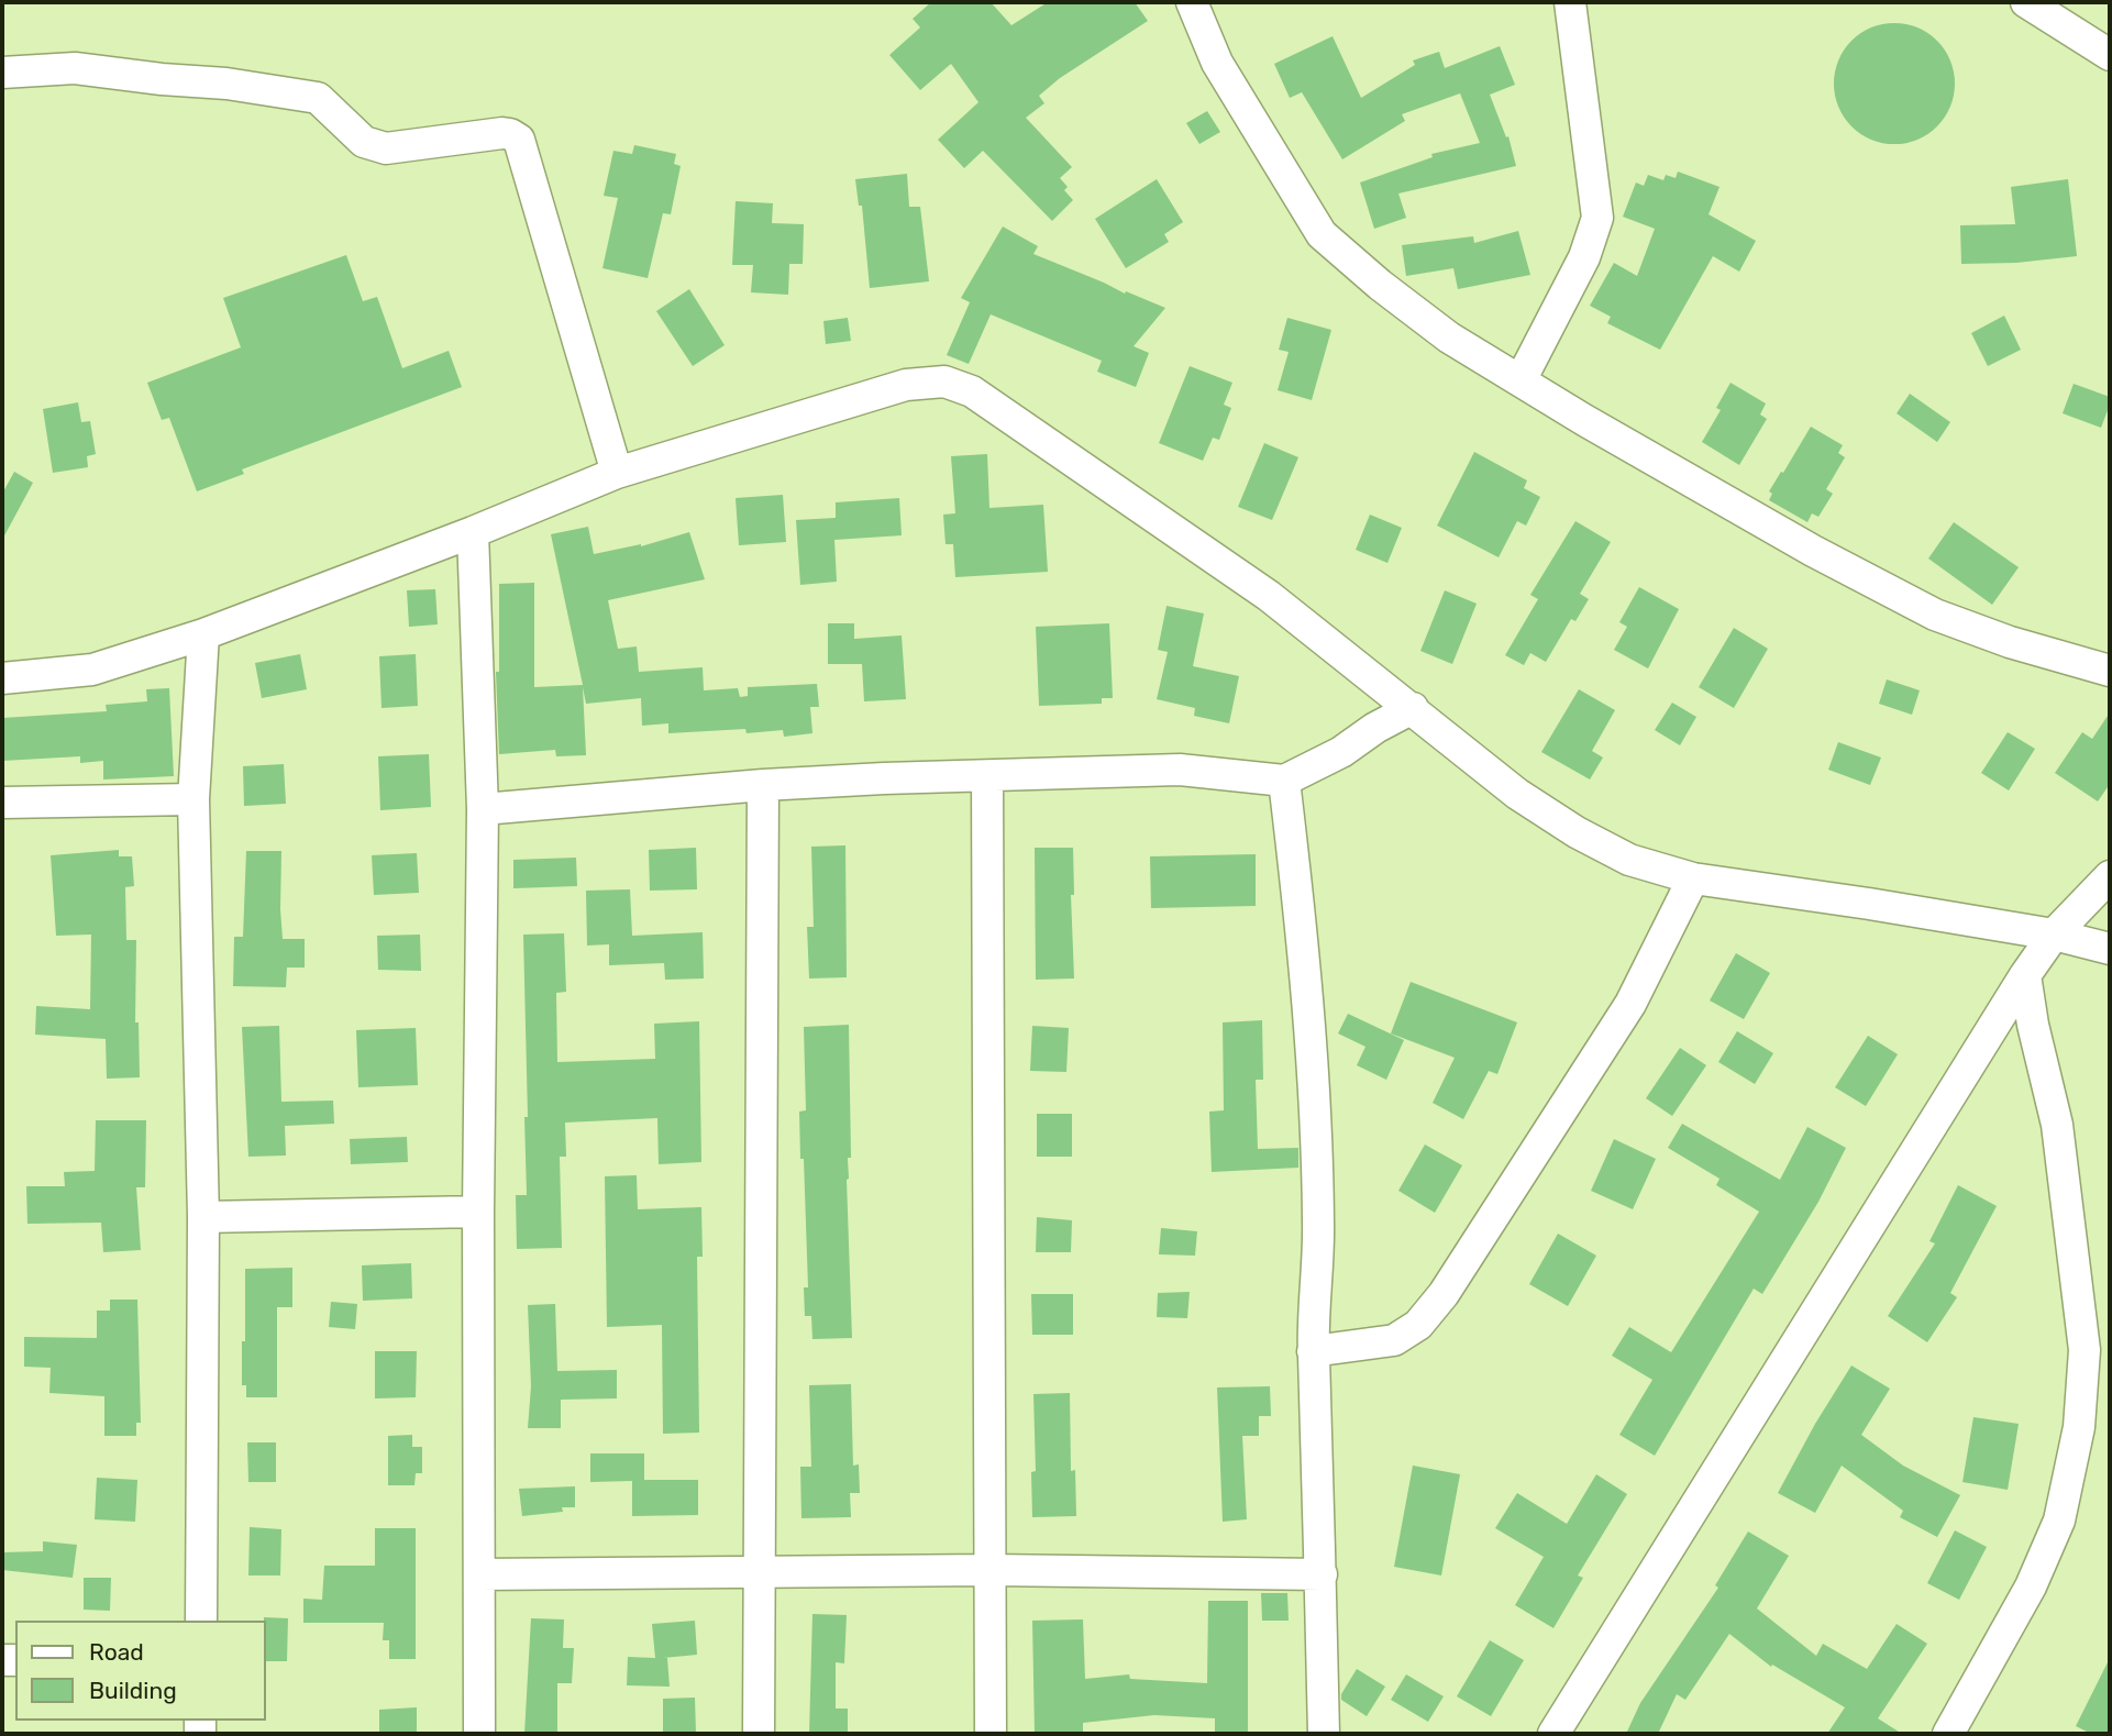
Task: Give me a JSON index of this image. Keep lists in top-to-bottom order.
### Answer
{
  "legend": ["Road", "Building"]
}
